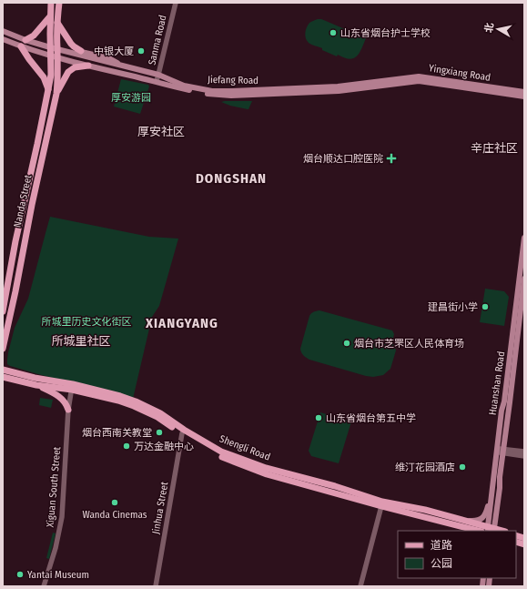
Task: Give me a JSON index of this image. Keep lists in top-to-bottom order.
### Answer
{
  "streets": {
    "main road": [
      "Yingxiang Road",
      "Jiefang Road",
      "Nanda Street",
      "Huanshan Road",
      "Shengli Road"
    ],
    "street": ["Sanma Road", "Xiguan South Street", "Jinhua Street"]
  },
  "crossings": [
    ["Sanma Road", "Yingxiang Road"],
    ["Sanma Road", "Jiefang Road"],
    ["Jiefang Road", "Nanda Street"],
    ["Huanshan Road", "Shengli Road"],
    ["Shengli Road", "Xiguan South Street"],
    ["Shengli Road", "Jinhua Street"]
  ],
  "districts": [
    "厚安社区",
    "辛庄社区",
    "DONGSHAN",
    "XIANGYANG",
    "所城里社区"
  ],
  "parks": ["厚安游园", "所城里历史文化街区"],
  "places": {
    "other": [
      "山东省烟台护士学校",
      "中银大厦",
      "建昌街小学",
      "烟台市芝罘区人民体育场",
      "山东省烟台第五中学",
      "烟台西南关教堂",
      "万达金融中心",
      "维汀花园酒店",
      "Wanda Cinemas",
      "Yantai Museum"
    ],
    "health": ["烟台顺达口腔医院"]
  },
  "legend": ["道路", "公园"],
  "north": "left"
}
